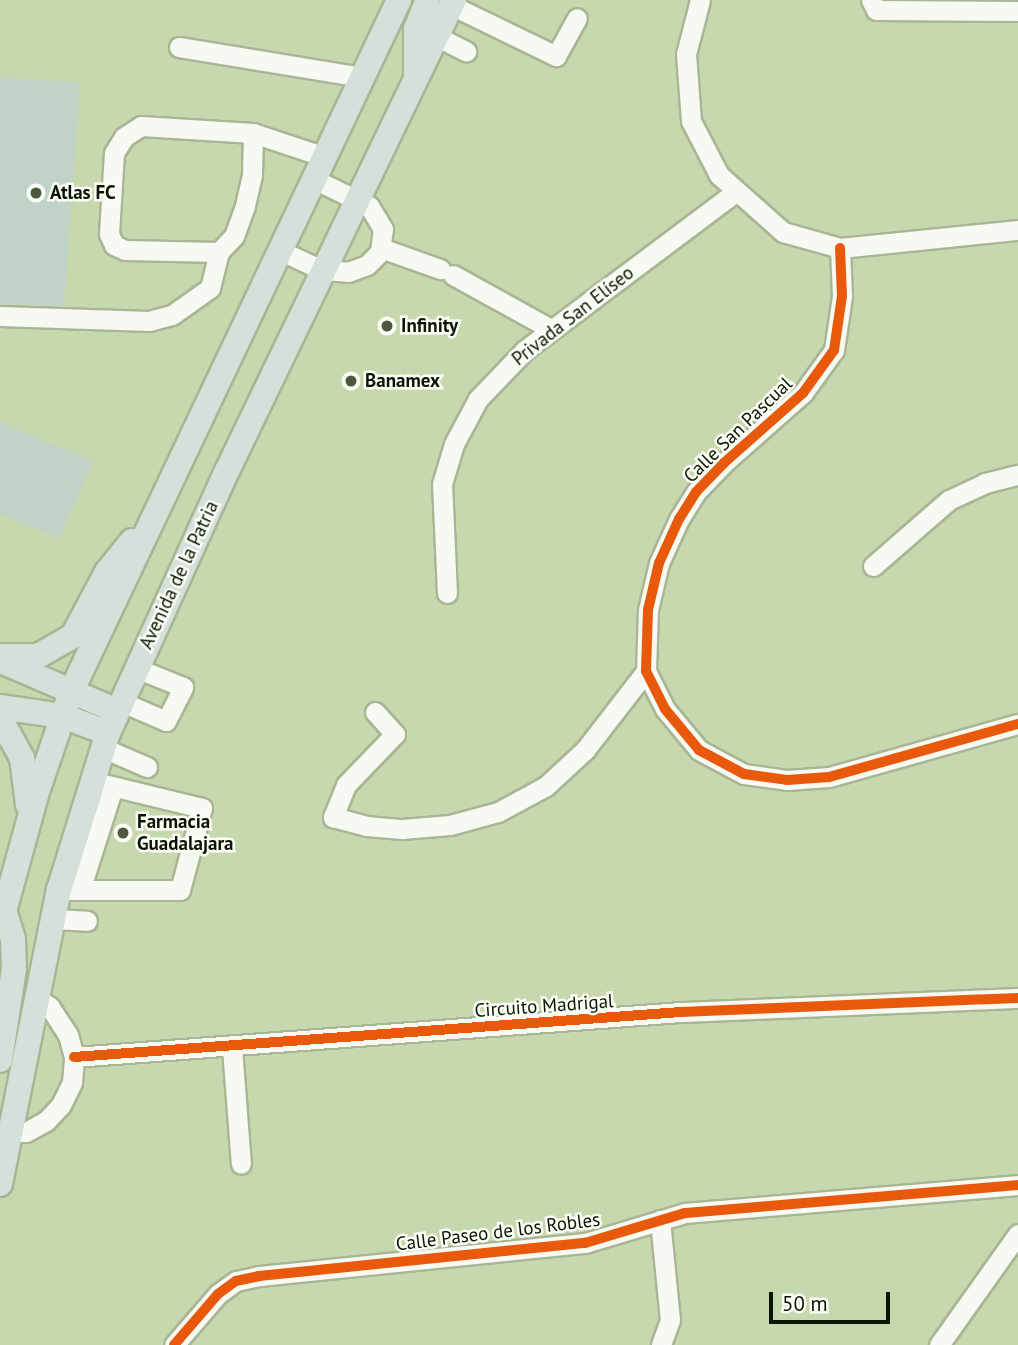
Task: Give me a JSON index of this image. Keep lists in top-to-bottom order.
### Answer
{
  "streets": {
    "main road": ["Avenida de la Patria"],
    "street": [
      "Privada San Elíseo",
      "Calle San Pascual",
      "Circuito Madrigal",
      "Calle Paseo de los Robles"
    ]
  },
  "places": [
    "Atlas FC",
    "Infinity",
    "Banamex",
    "Farmacia Guadalajara"
  ],
  "scale_bar": "50 m"
}
